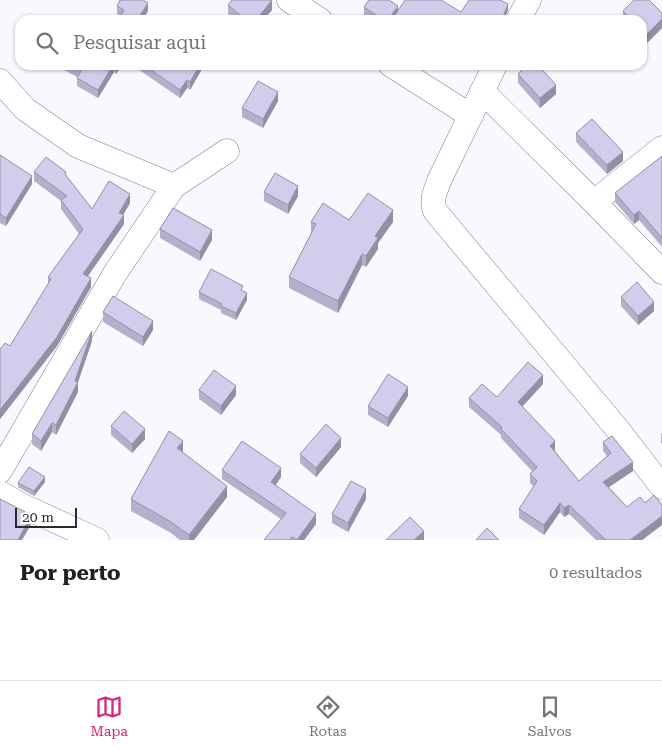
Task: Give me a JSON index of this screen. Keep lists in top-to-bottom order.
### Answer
{
  "scale_bar": "20 m",
  "page": {
    "search": "Pesquisar aqui",
    "scale": "20 m",
    "heading": ["Por perto", "0 resultados"],
    "nav": ["Mapa", "Rotas", "Salvos"]
  }
}
